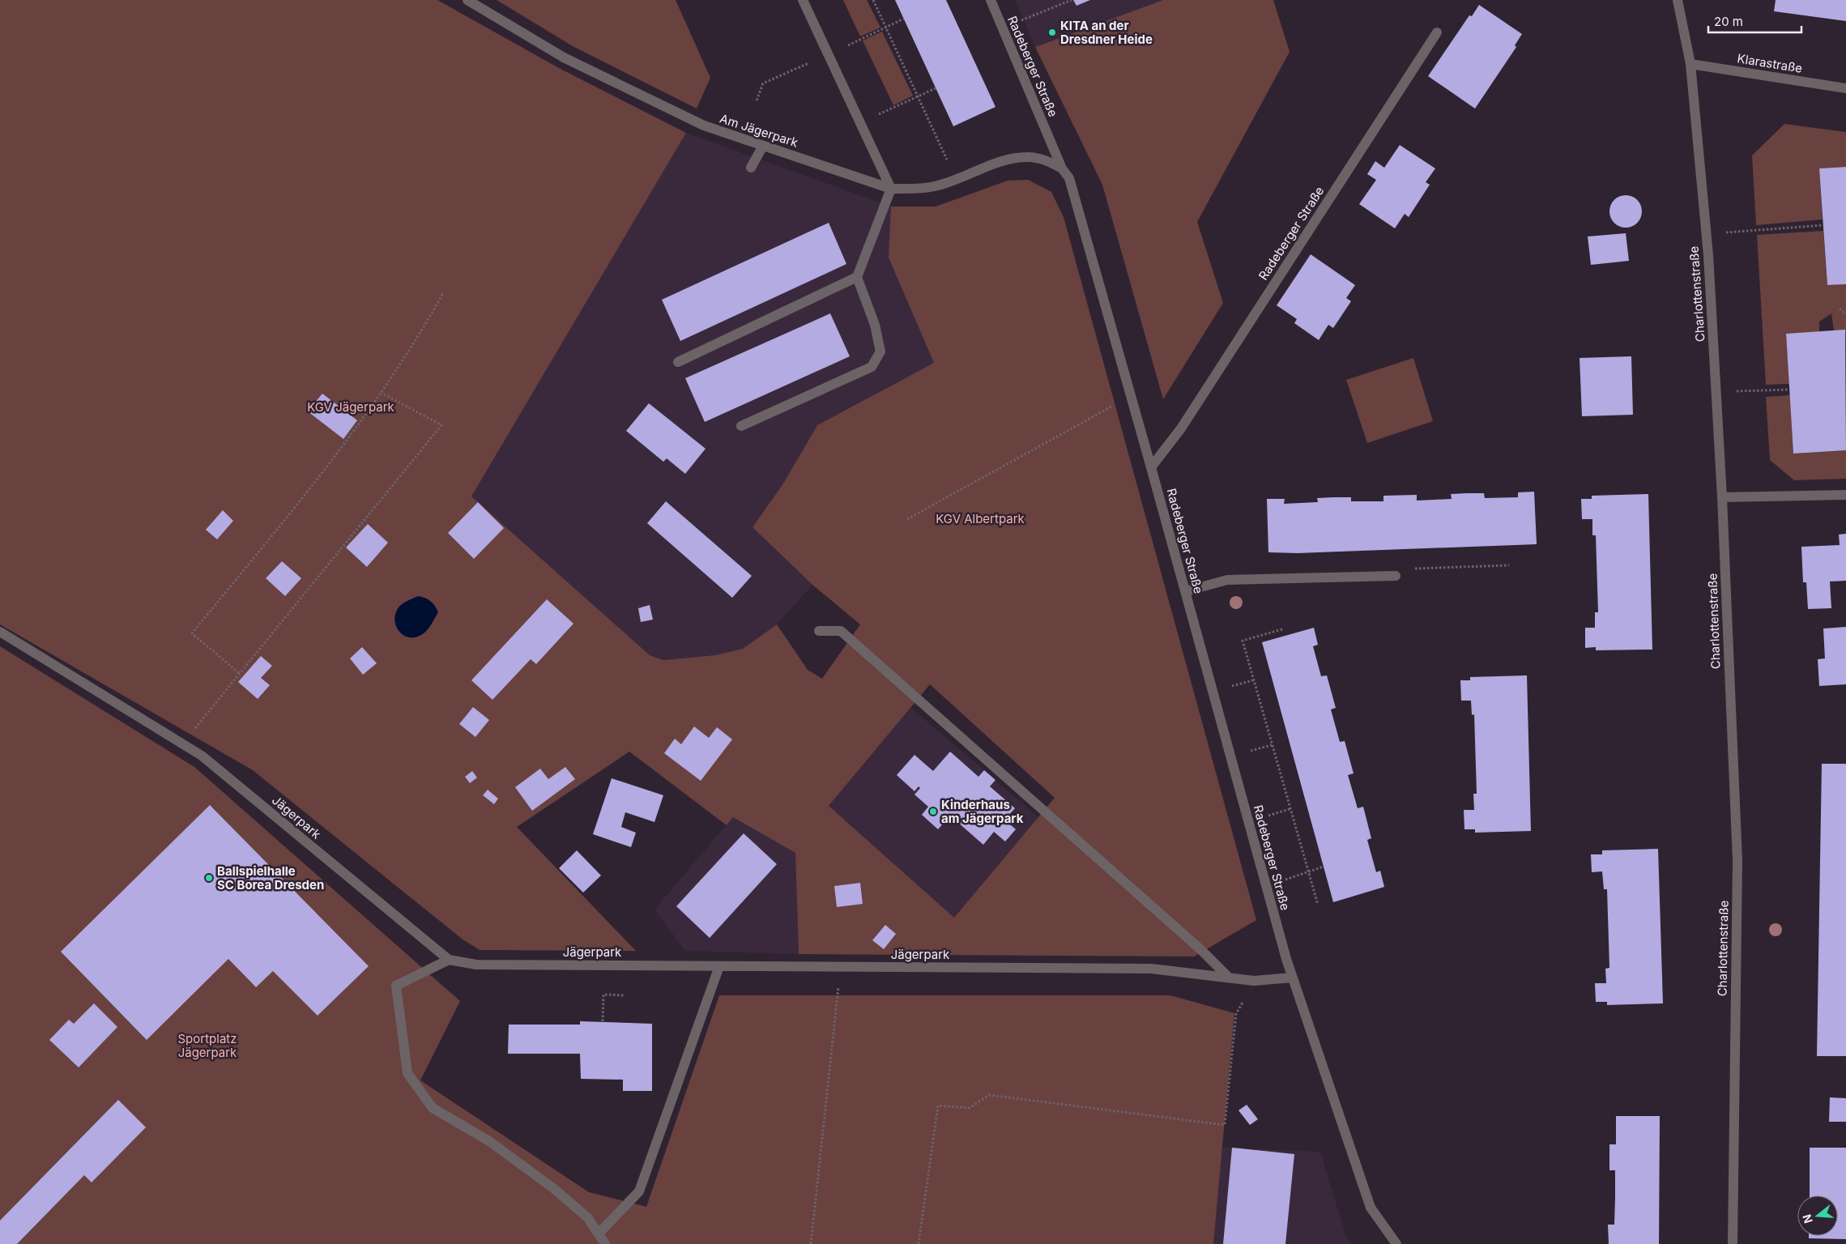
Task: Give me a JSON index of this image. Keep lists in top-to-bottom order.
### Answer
{
  "streets": {
    "street": [
      "Klarastraße",
      "Radeberger Straße",
      "Am Jägerpark",
      "Charlottenstraße",
      "Jägerpark"
    ]
  },
  "crossings": [
    ["Klarastraße", "Charlottenstraße"],
    ["Radeberger Straße", "Am Jägerpark"],
    ["Radeberger Straße", "Jägerpark"]
  ],
  "parks": ["KGV Jägerpark", "KGV Albertpark", "Sportplatz Jägerpark"],
  "places": ["KITA an der Dresdner Heide", "Kinderhaus am Jägerpark", "Ballspielhalle SC Borea Dresden"],
  "scale_bar": "20 m",
  "north": "left"
}
